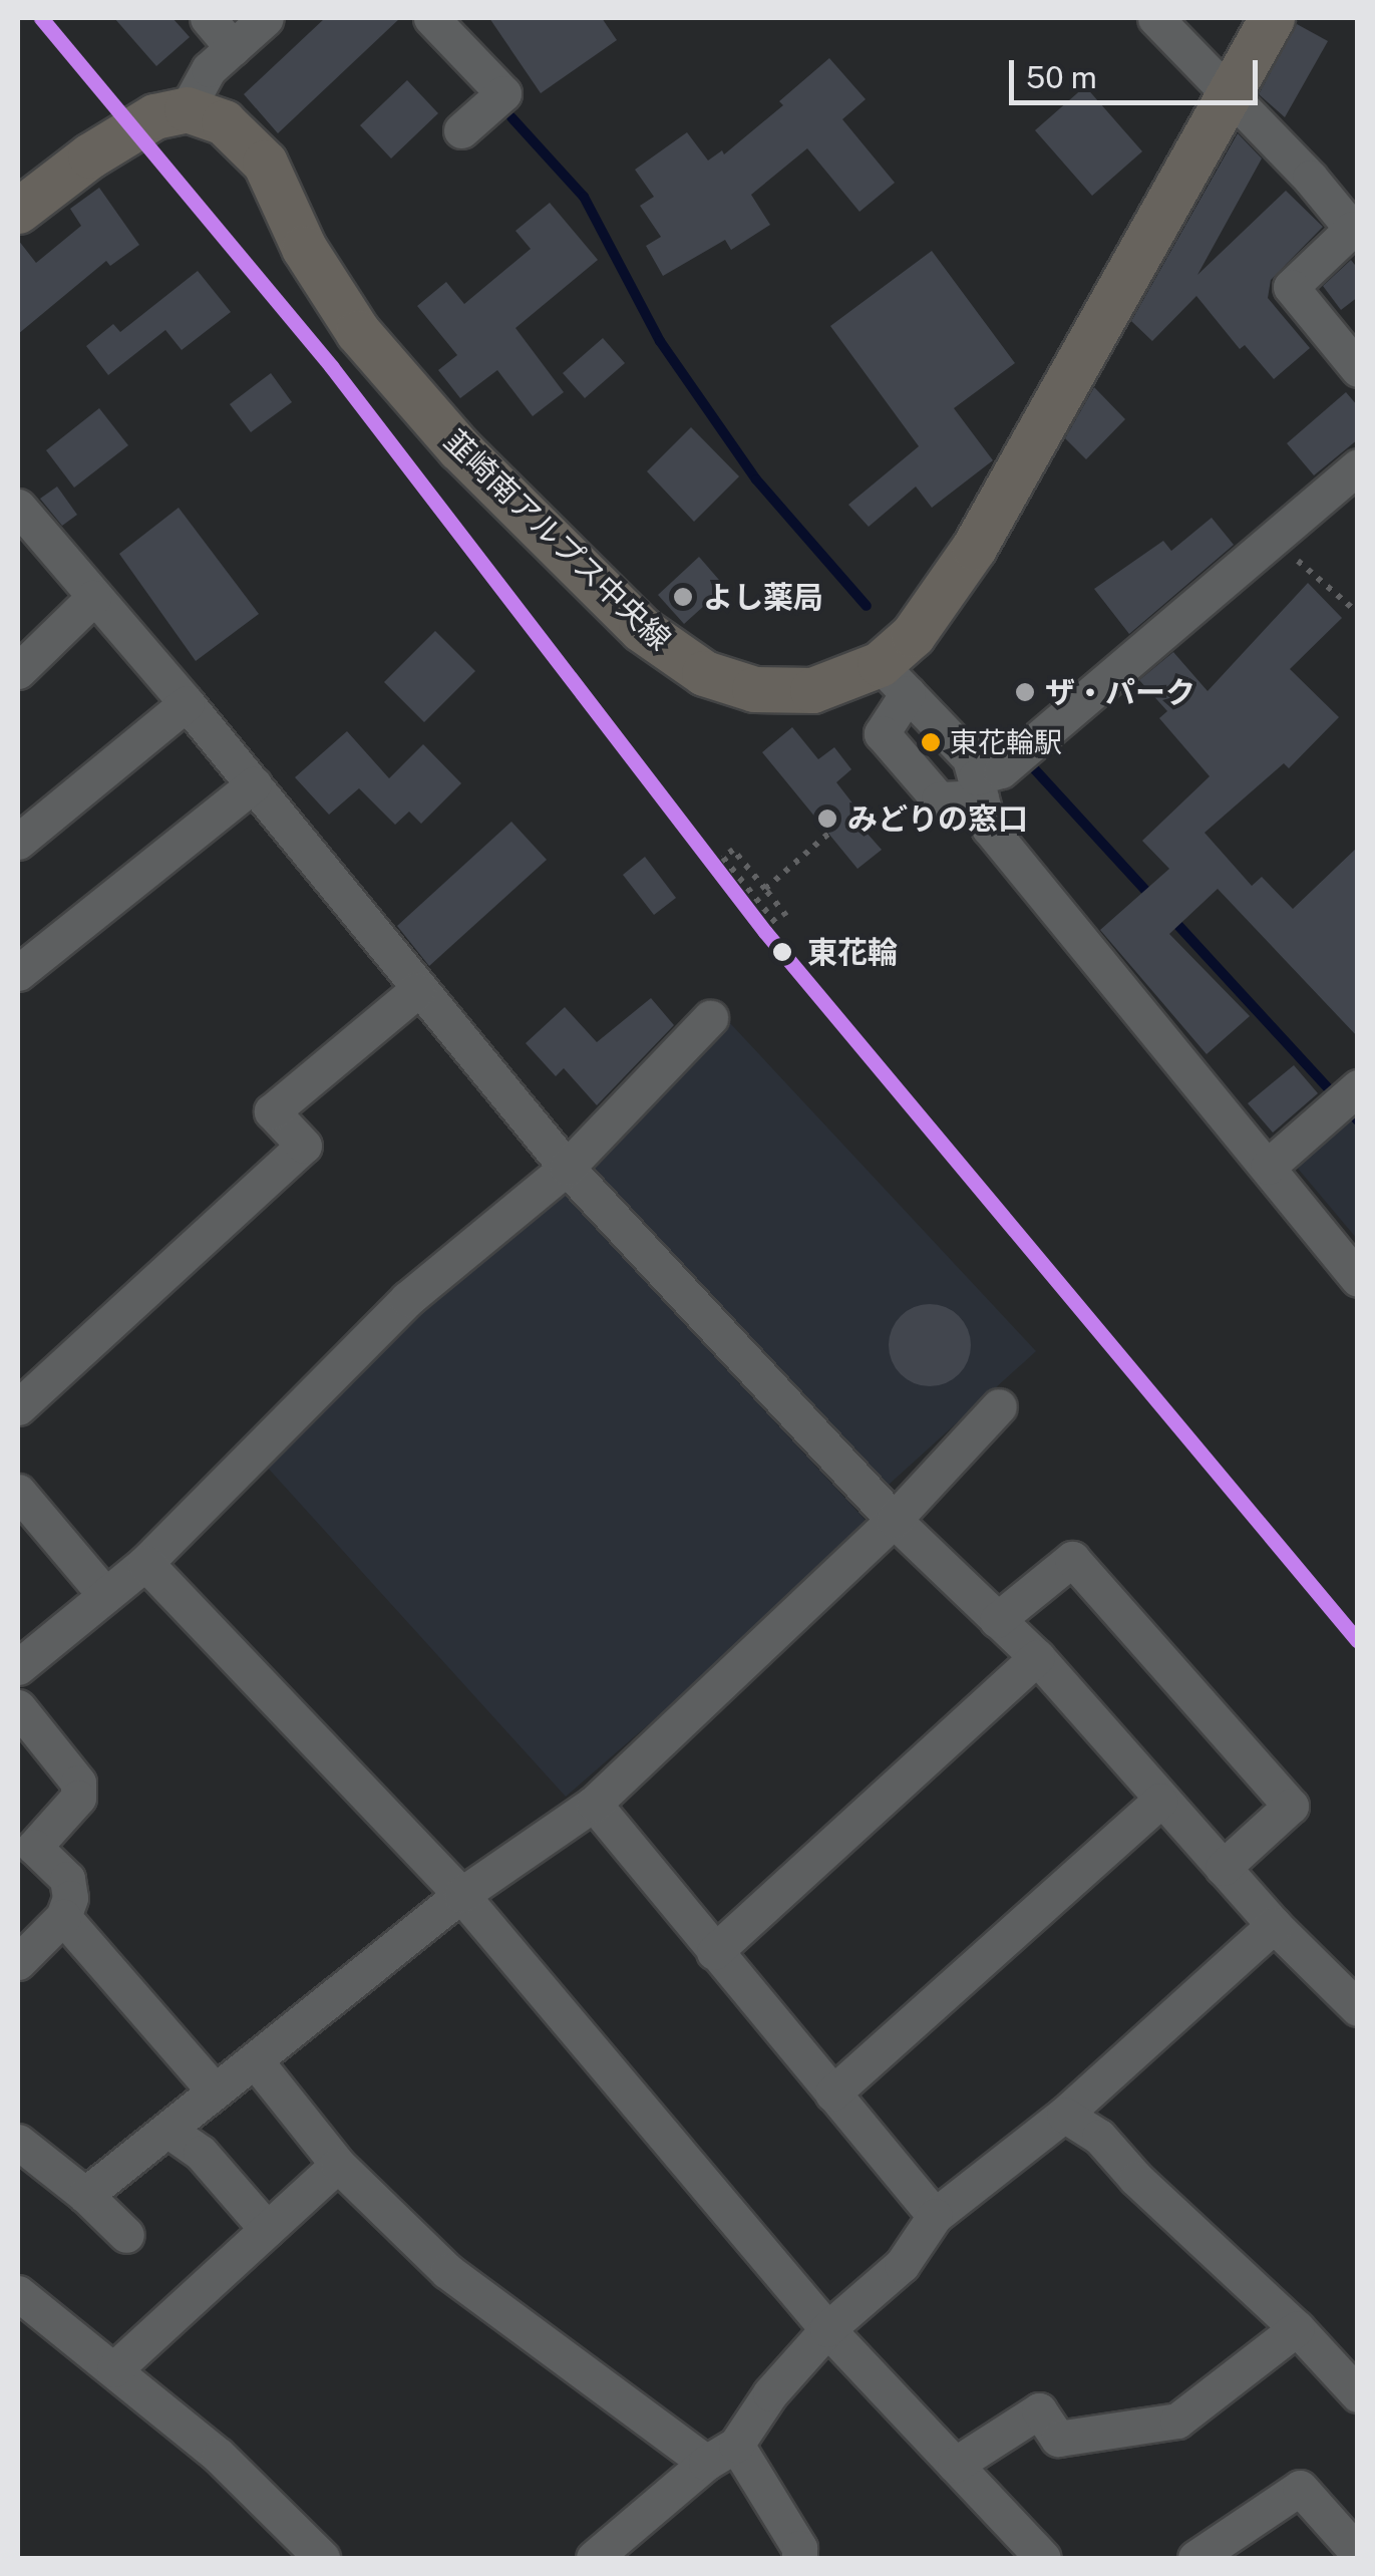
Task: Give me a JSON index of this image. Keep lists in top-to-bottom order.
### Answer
{
  "streets": {
    "main road": ["韮崎南アルプス中央線"]
  },
  "places": [
    "よし薬局",
    "ザ・パーク",
    "東花輪駅",
    "みどりの窓口",
    "東花輪"
  ],
  "scale_bar": "50 m"
}
